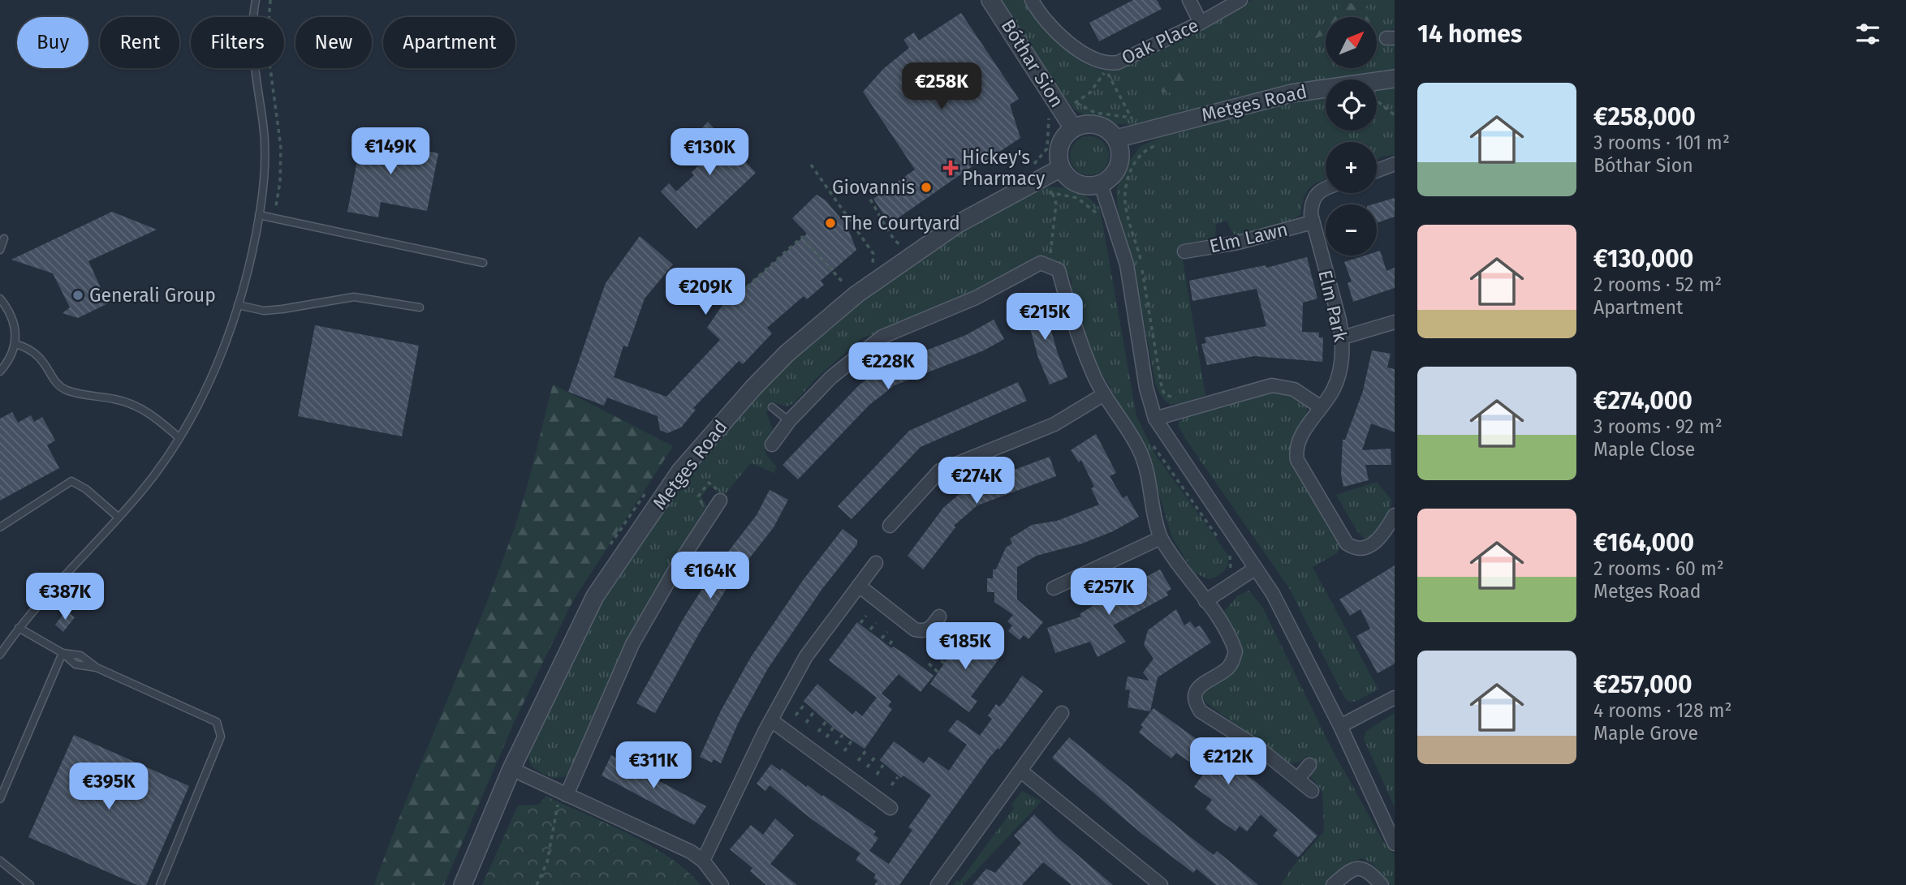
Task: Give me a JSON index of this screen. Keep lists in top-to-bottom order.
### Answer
{
  "streets": {
    "street": [
      "Oak Place",
      "Bóthar Sion",
      "Metges Road",
      "Elm Lawn",
      "Elm Park"
    ]
  },
  "crossings": [
    ["Bóthar Sion", "Metges Road"],
    ["Elm Lawn", "Elm Park"]
  ],
  "places": {
    "health": ["Hickey's Pharmacy"],
    "other": ["Giovannis", "The Courtyard", "Generali Group"]
  },
  "north": "top right",
  "page": {
    "heading": "14 homes",
    "map_buttons": ["+", "−"],
    "chip": [
      "Buy",
      "Rent",
      "Filters",
      "New",
      "Apartment"
    ],
    "price": [
      "€258K",
      "€149K",
      "€130K",
      "€209K",
      "€215K",
      "€228K",
      "€274K",
      "€164K",
      "€257K",
      "€387K",
      "€185K",
      "€212K",
      "€311K",
      "€395K"
    ],
    "list": [
      {
        "name": "€258,000",
        "note": "3 rooms · 101 m² · Bóthar Sion"
      },
      {
        "name": "€130,000",
        "note": "2 rooms · 52 m² · Apartment"
      },
      {
        "name": "€274,000",
        "note": "3 rooms · 92 m² · Maple Close"
      },
      {
        "name": "€164,000",
        "note": "2 rooms · 60 m² · Metges Road"
      },
      {
        "name": "€257,000",
        "note": "4 rooms · 128 m² · Maple Grove"
      }
    ]
  }
}
